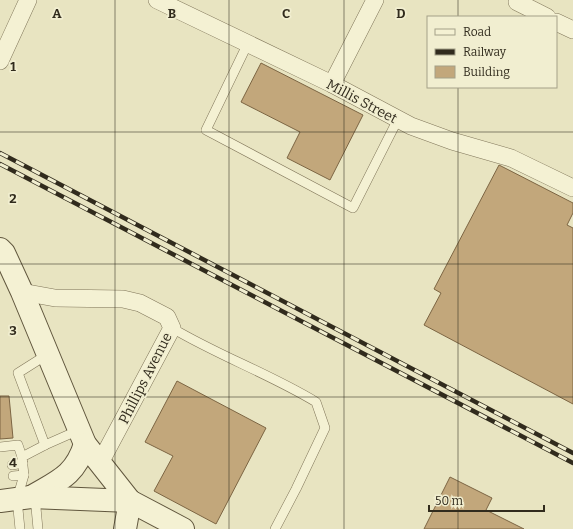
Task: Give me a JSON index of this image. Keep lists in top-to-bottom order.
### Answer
{
  "streets": {
    "street": ["Millis Street", "Phillips Avenue"]
  },
  "legend": ["Road", "Railway", "Building"],
  "scale_bar": "50 m",
  "grid": {
    "columns": [
      "A",
      "B",
      "C",
      "D"
    ],
    "rows": [
      "1",
      "2",
      "3",
      "4"
    ]
  }
}
